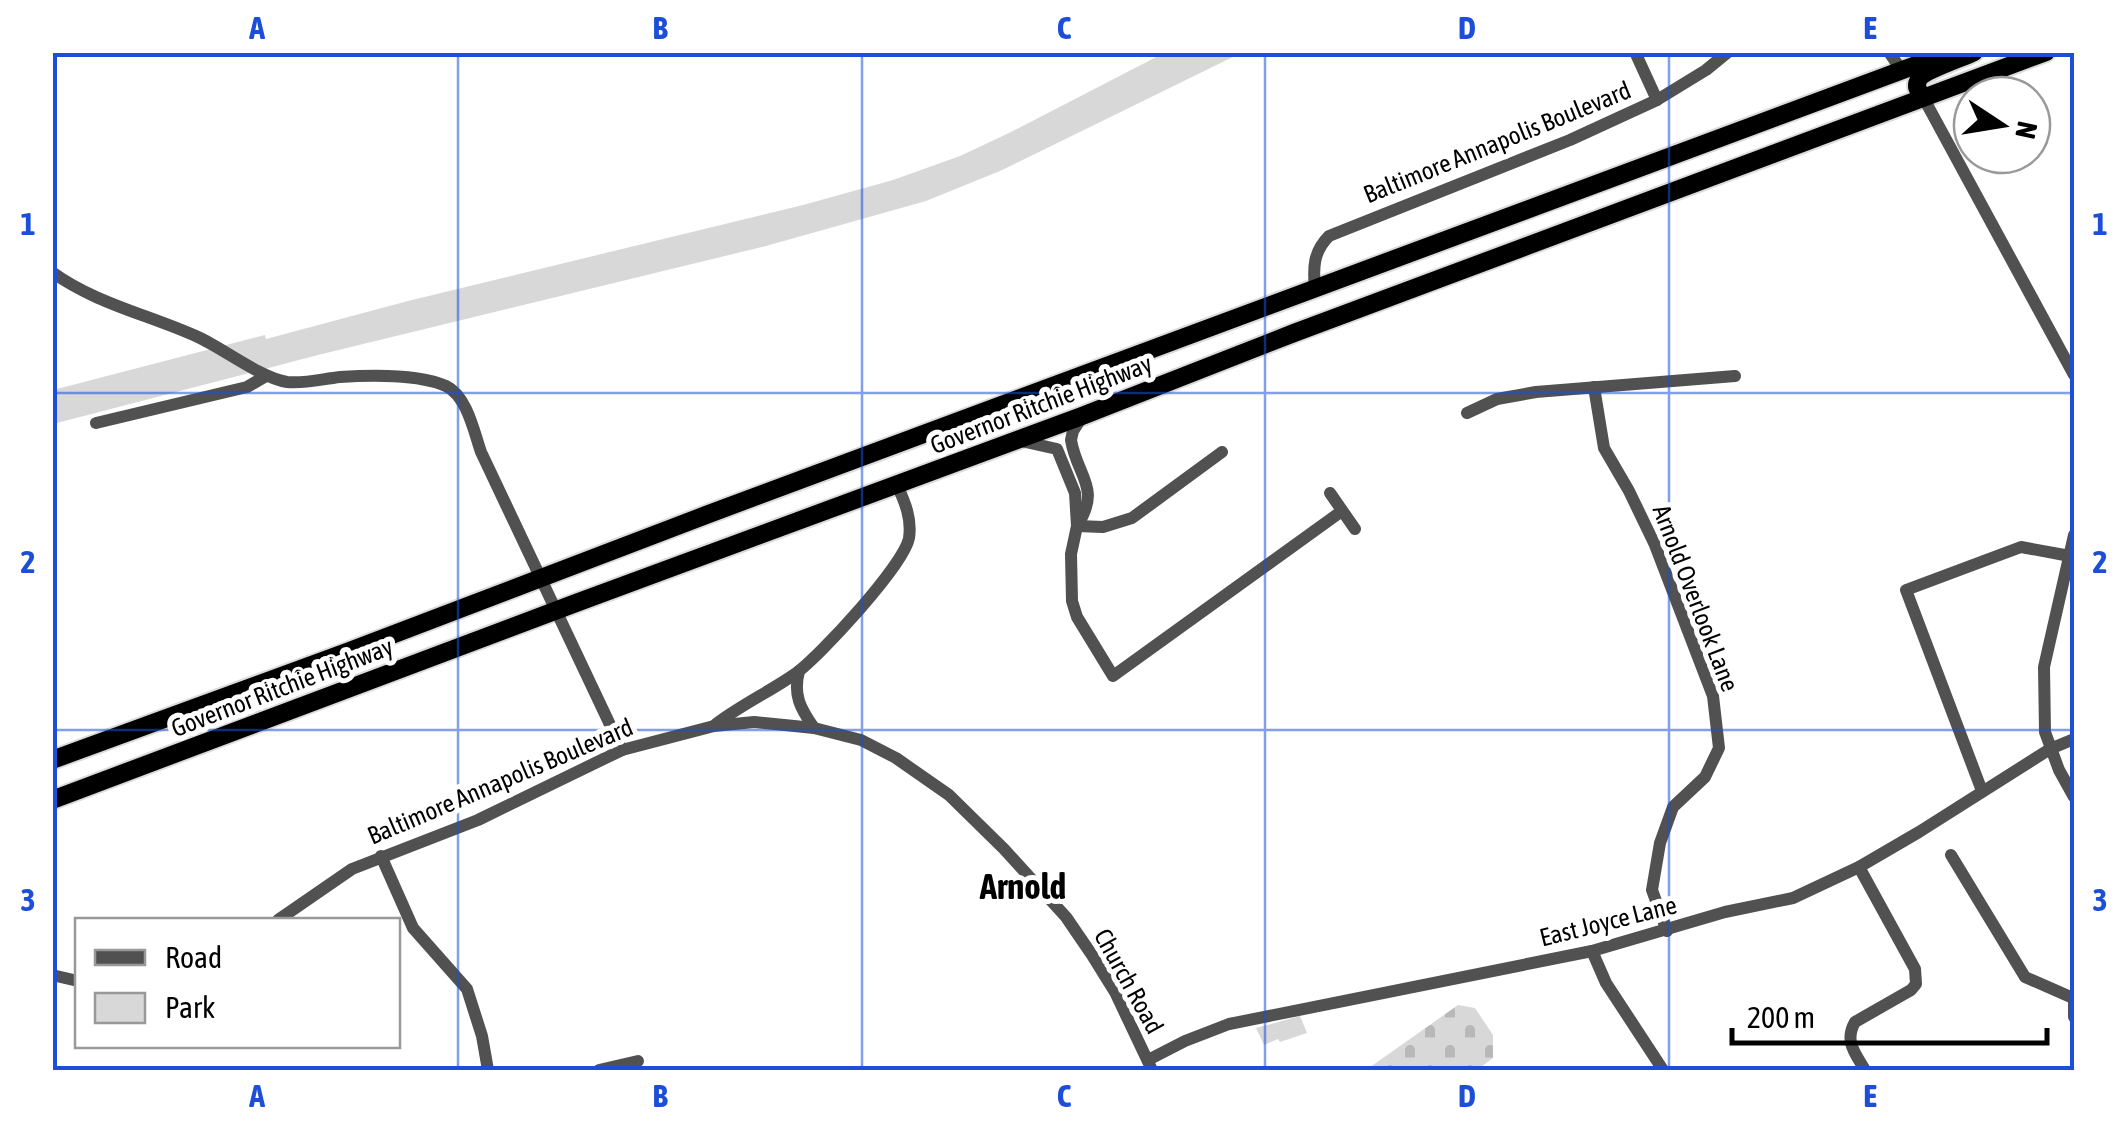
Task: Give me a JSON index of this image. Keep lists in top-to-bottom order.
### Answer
{
  "streets": {
    "highway": ["Governor Ritchie Highway"],
    "street": [
      "Baltimore Annapolis Boulevard",
      "Arnold Overlook Lane",
      "East Joyce Lane",
      "Church Road"
    ]
  },
  "crossings": [
    ["Baltimore Annapolis Boulevard", "Governor Ritchie Highway"],
    ["Baltimore Annapolis Boulevard", "Church Road"],
    ["Arnold Overlook Lane", "East Joyce Lane"],
    ["East Joyce Lane", "Church Road"]
  ],
  "districts": ["Arnold"],
  "legend": ["Road", "Park"],
  "scale_bar": "200 m",
  "north": "right",
  "grid": {
    "columns": [
      "A",
      "B",
      "C",
      "D",
      "E"
    ],
    "rows": ["1", "2", "3"]
  }
}
